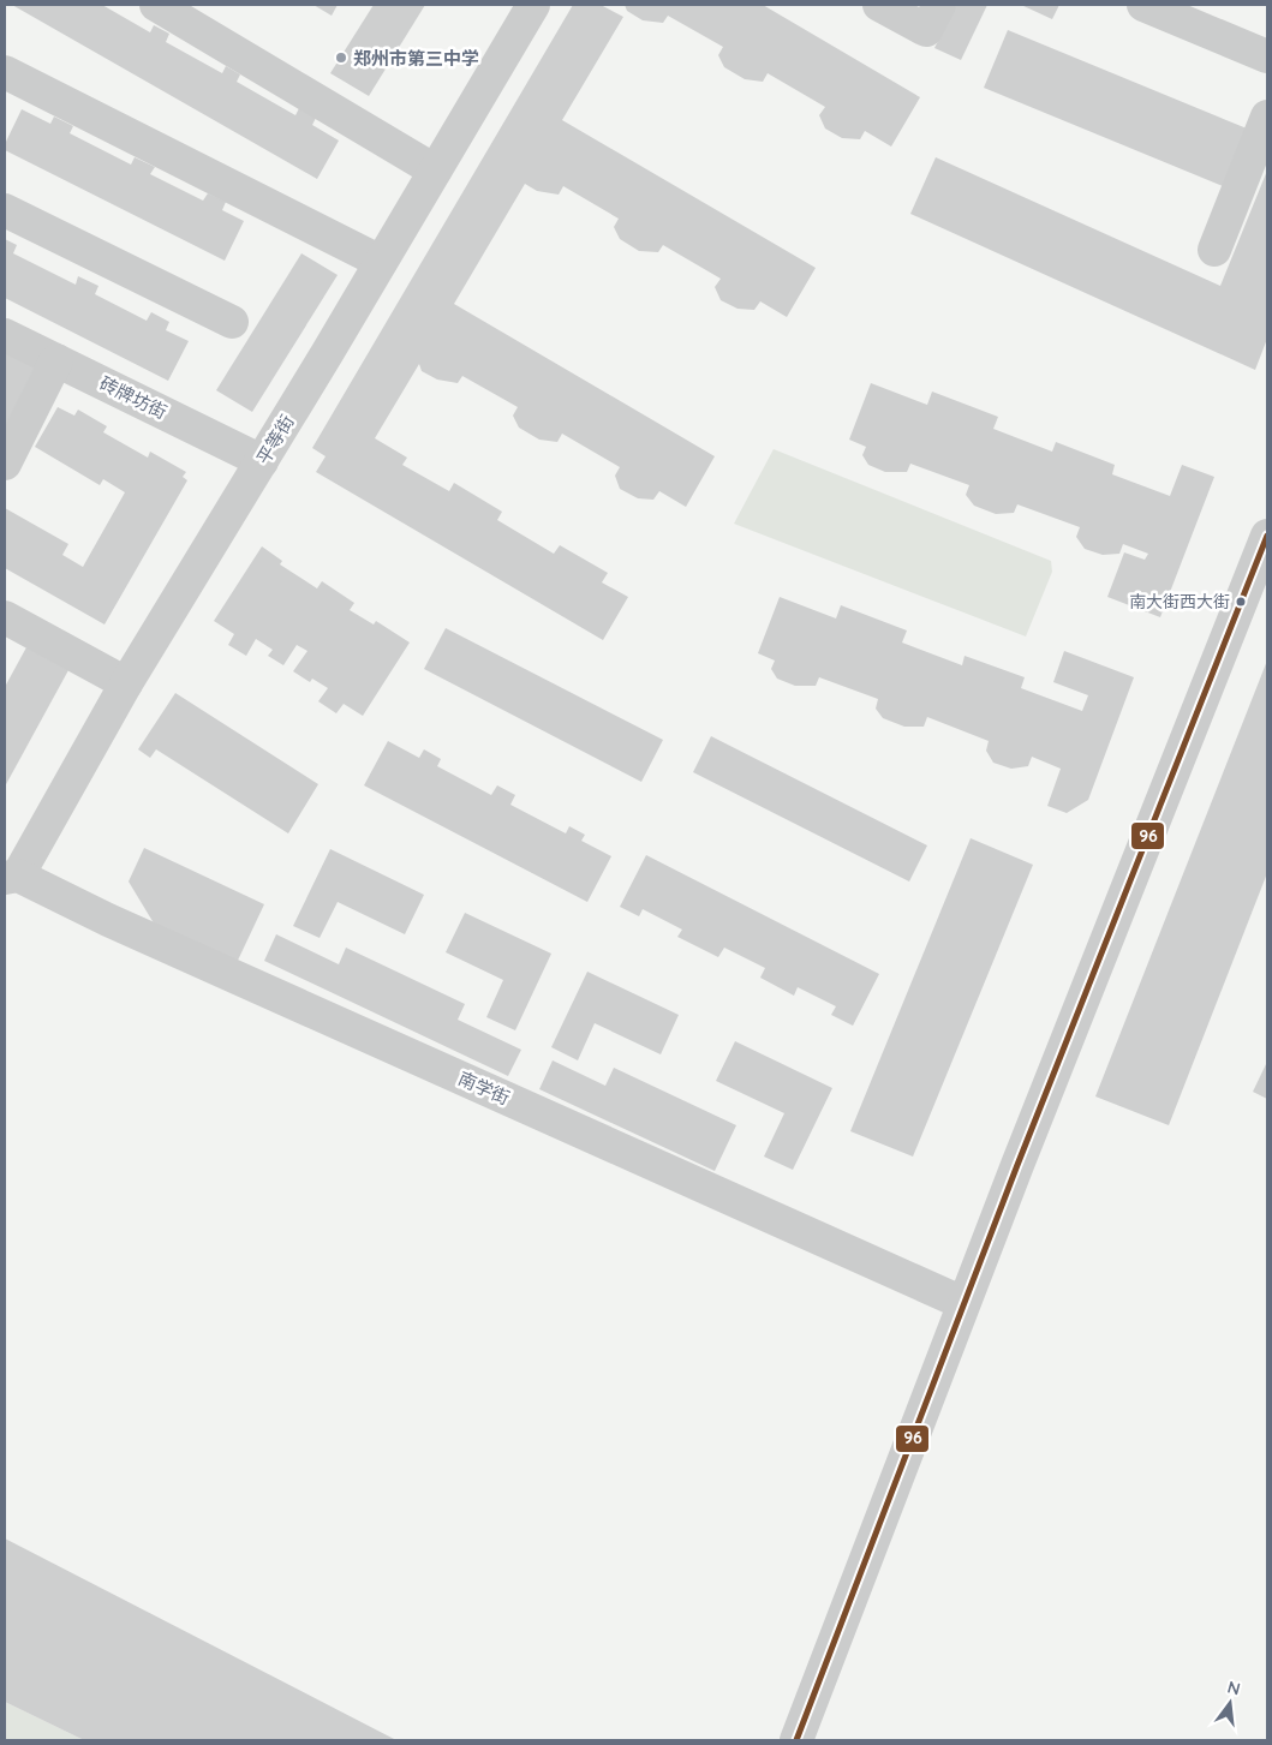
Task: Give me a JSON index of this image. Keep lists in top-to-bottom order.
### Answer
{
  "streets": {
    "street": ["砖牌坊街", "平等街", "南学街"]
  },
  "crossings": [
    ["砖牌坊街", "平等街"],
    ["平等街", "南学街"]
  ],
  "places": ["郑州市第三中学", "南大街西大街"],
  "lines": ["transit line 96"],
  "north": "top"
}
